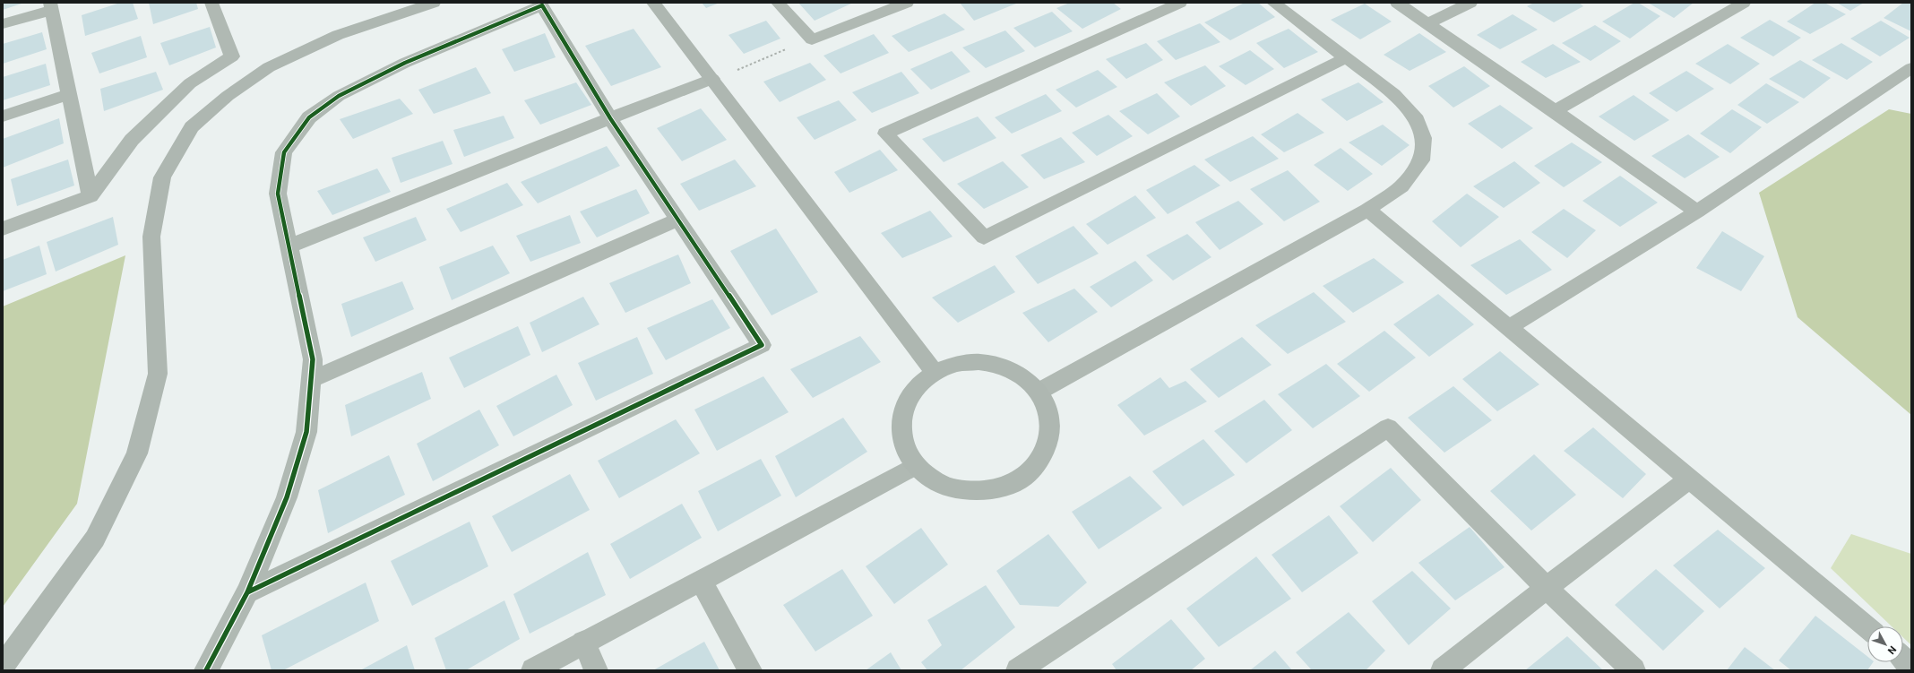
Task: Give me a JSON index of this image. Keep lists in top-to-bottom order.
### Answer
{
  "north": "bottom right"
}
